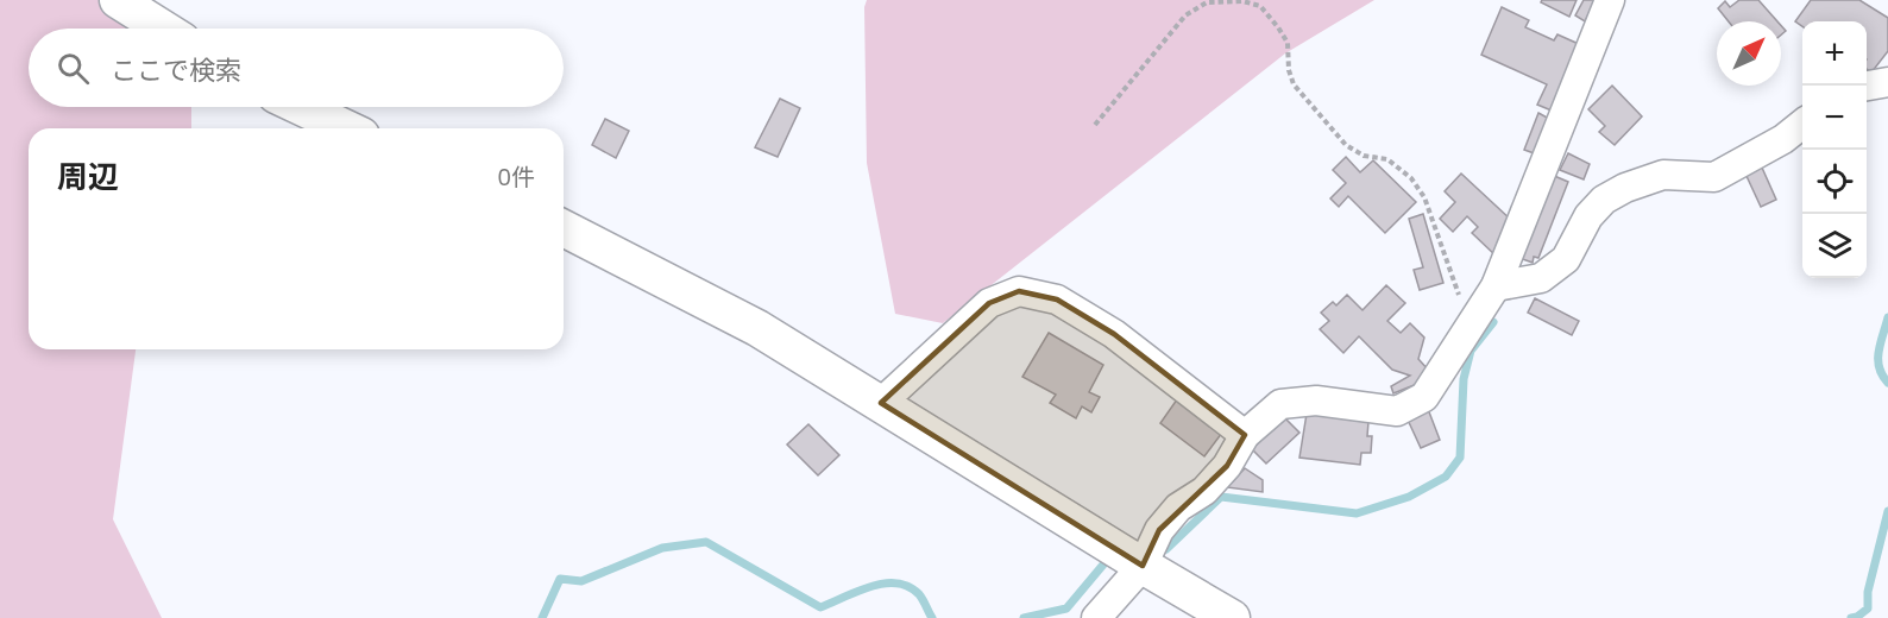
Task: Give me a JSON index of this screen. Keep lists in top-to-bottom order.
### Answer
{
  "north": "top right",
  "page": {
    "map_buttons": ["+", "−"],
    "search": "ここで検索",
    "heading": ["周辺", "0件"]
  }
}
